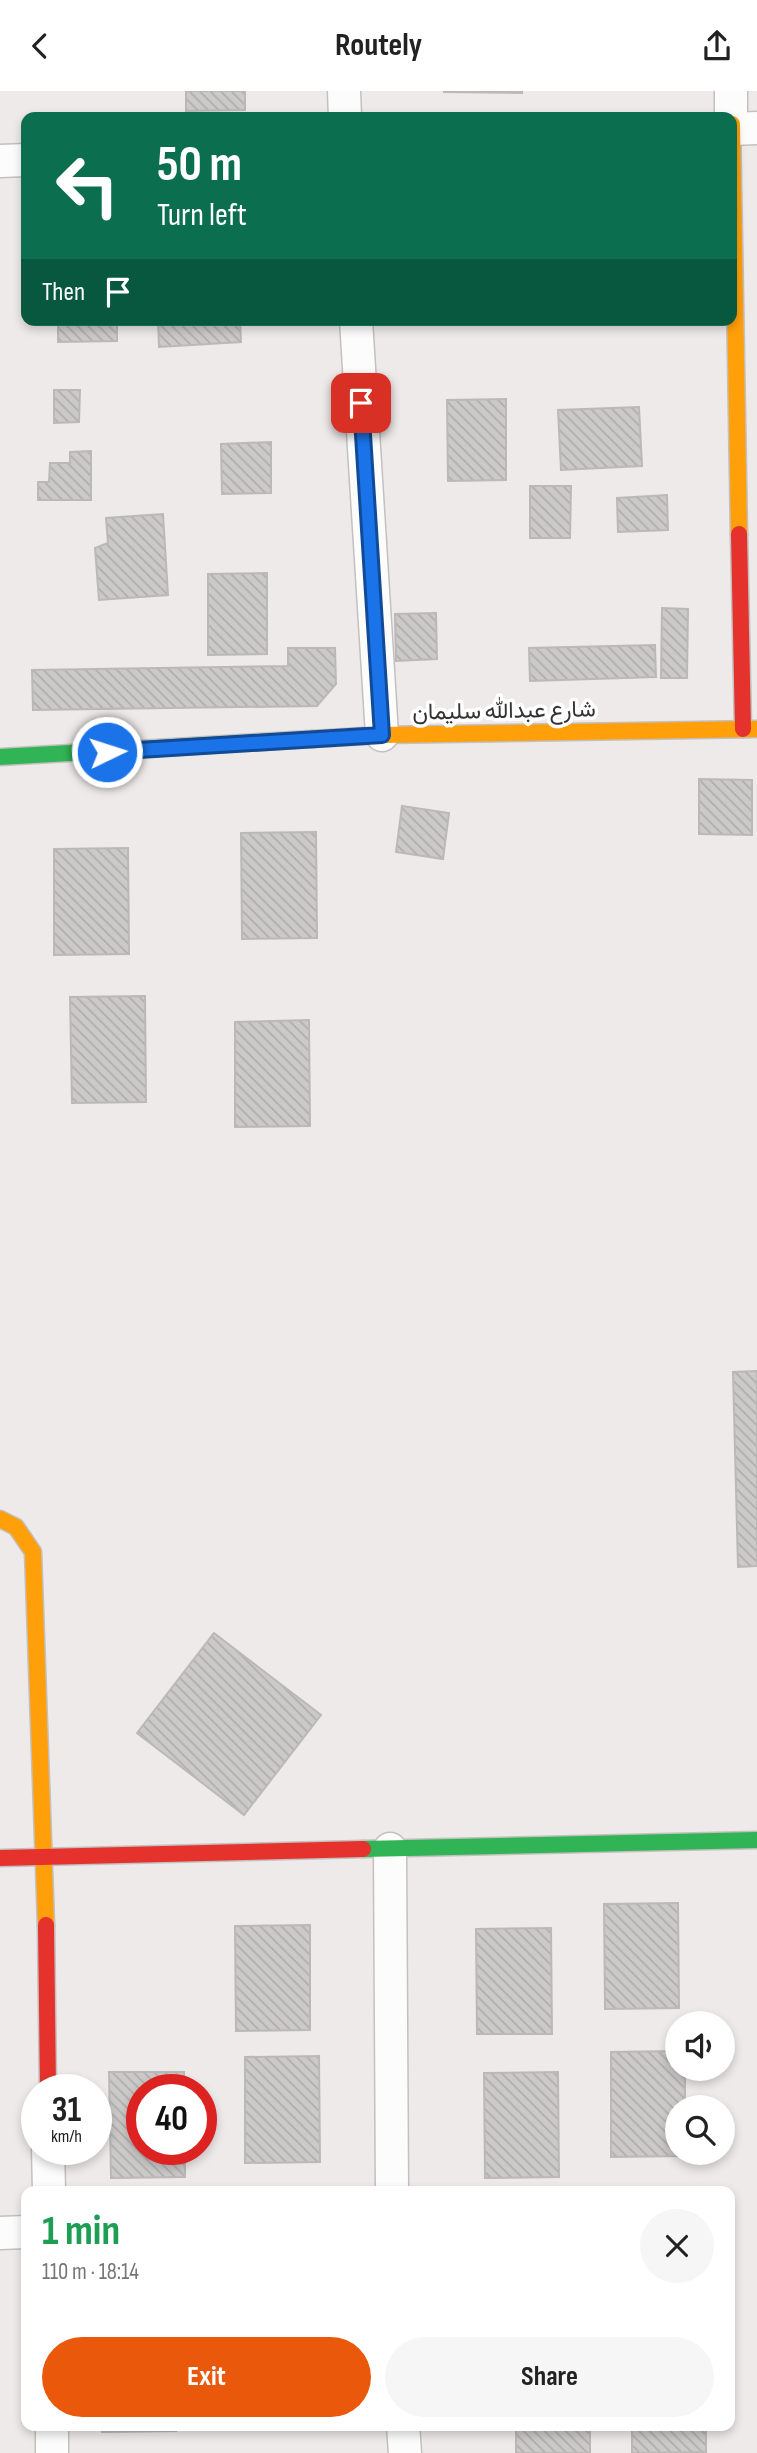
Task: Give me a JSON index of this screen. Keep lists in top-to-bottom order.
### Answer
{
  "streets": {
    "street": ["شارع عبدالله سليمان"]
  },
  "page": {
    "header": "Routely",
    "turn": ["50 m", "Turn left"],
    "then": "Then",
    "speed": "31 km/h",
    "limit": "40",
    "heading": ["1 min", "110 m · 18:14"],
    "buttons": ["Exit", "Share"]
  }
}
